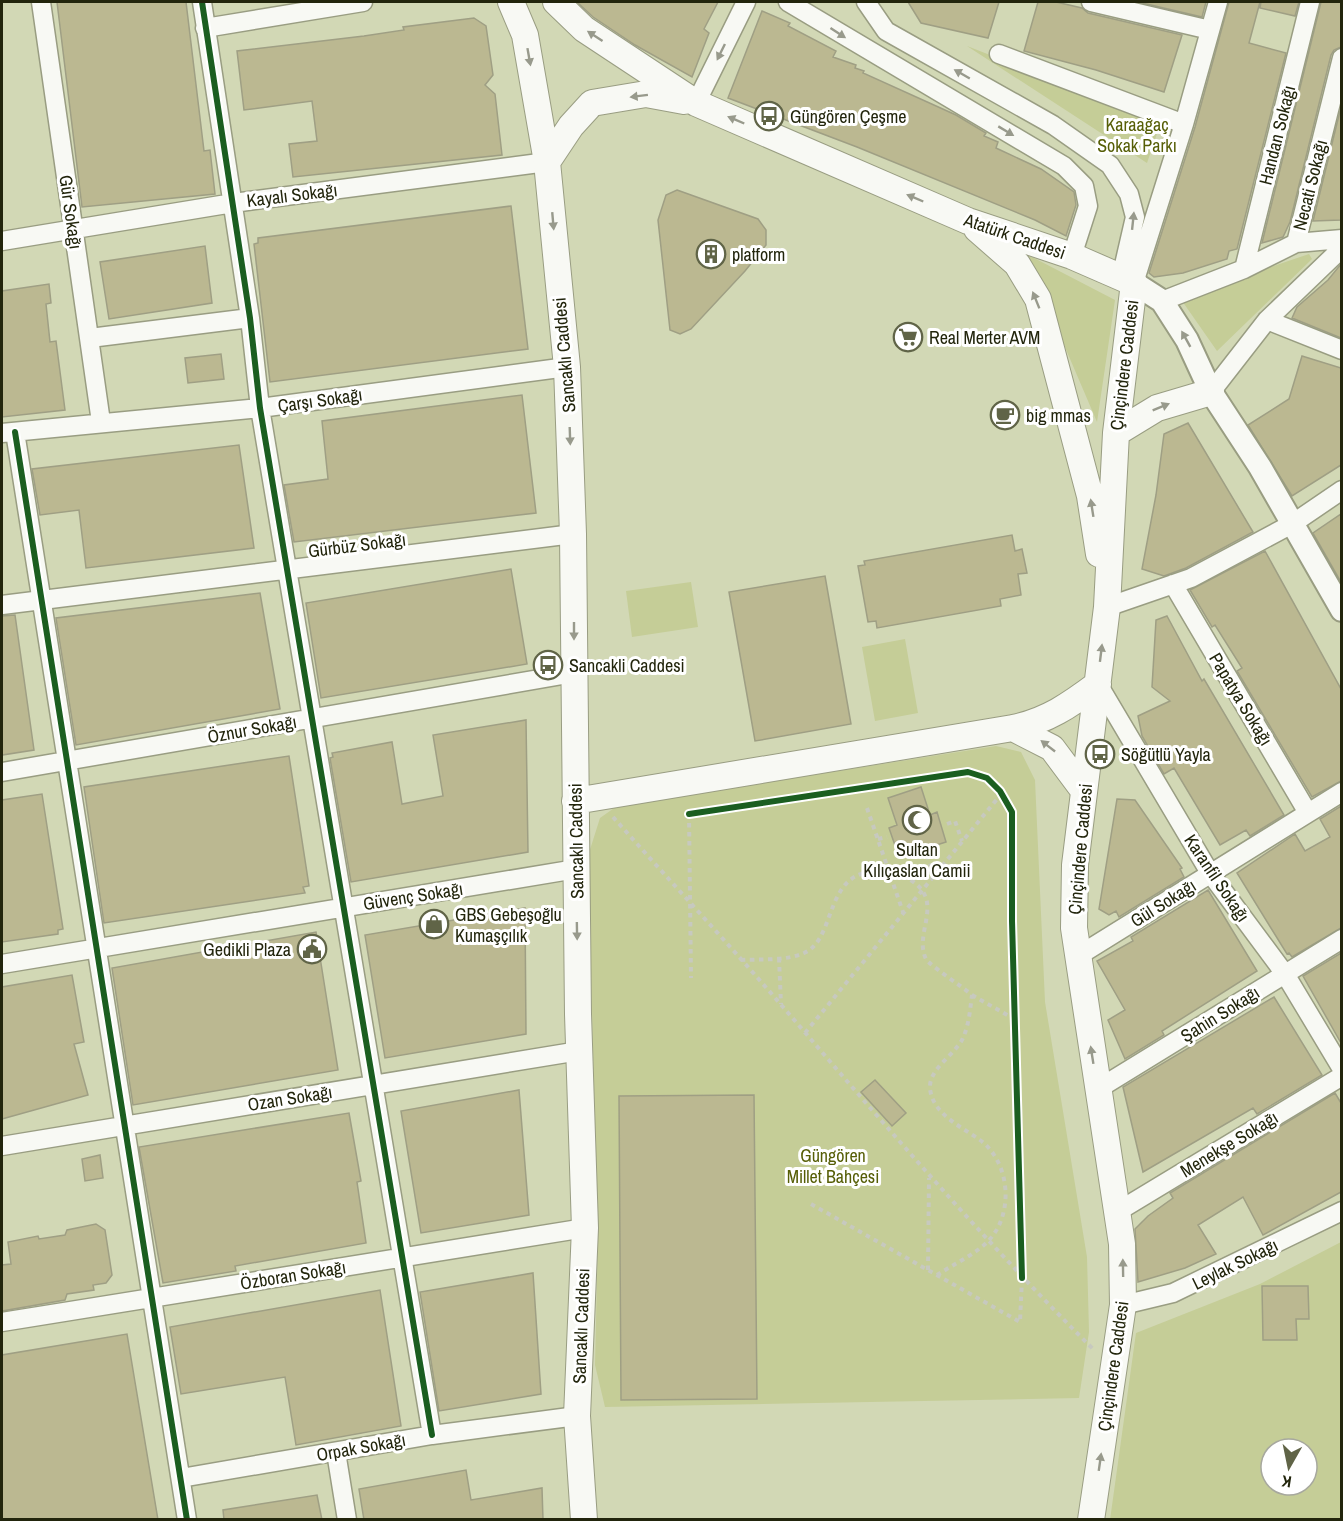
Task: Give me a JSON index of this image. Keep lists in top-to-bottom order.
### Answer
{
  "streets": {
    "main road": ["Atatürk Caddesi", "Sancaklı Caddesi", "Çinçindere Caddesi"],
    "street": [
      "Handan Sokağı",
      "Necati Sokağı",
      "Kayalı Sokağı",
      "Gür Sokağı",
      "Çarşı Sokağı",
      "Gürbüz Sokağı",
      "Papatya Sokağı",
      "Öznur Sokağı",
      "Karanfil Sokağı",
      "Güvenç Sokağı",
      "Gül Sokağı",
      "Şahin Sokağı",
      "Ozan Sokağı",
      "Menekşe Sokağı",
      "Leylak Sokağı",
      "Özboran Sokağı",
      "Orpak Sokağı"
    ]
  },
  "crossings": [
    ["Kayalı Sokağı", "Gür Sokağı"],
    ["Kayalı Sokağı", "Sancaklı Caddesi"],
    ["Gür Sokağı", "Çarşı Sokağı"],
    ["Atatürk Caddesi", "Çinçindere Caddesi"],
    ["Sancaklı Caddesi", "Çarşı Sokağı"],
    ["Sancaklı Caddesi", "Gürbüz Sokağı"],
    ["Sancaklı Caddesi", "Öznur Sokağı"],
    ["Sancaklı Caddesi", "Güvenç Sokağı"],
    ["Sancaklı Caddesi", "Ozan Sokağı"],
    ["Sancaklı Caddesi", "Özboran Sokağı"],
    ["Sancaklı Caddesi", "Orpak Sokağı"],
    ["Çinçindere Caddesi", "Karanfil Sokağı"],
    ["Çinçindere Caddesi", "Gül Sokağı"],
    ["Çinçindere Caddesi", "Şahin Sokağı"],
    ["Çinçindere Caddesi", "Menekşe Sokağı"],
    ["Çinçindere Caddesi", "Leylak Sokağı"],
    ["Papatya Sokağı", "Gül Sokağı"],
    ["Karanfil Sokağı", "Gül Sokağı"],
    ["Karanfil Sokağı", "Şahin Sokağı"]
  ],
  "one_way": ["Atatürk Caddesi", "Sancaklı Caddesi", "Çinçindere Caddesi"],
  "parks": ["Karaağaç Sokak Parkı", "Güngören Millet Bahçesi"],
  "places": {
    "bus stop": ["Güngören Çeşme", "Sancakli Caddesi", "Söğütlü Yayla"],
    "building": ["platform"],
    "supermarket": ["Real Merter AVM"],
    "cafe": ["big mmas"],
    "mosque": ["Sultan Kılıçaslan Camii"],
    "shop": ["GBS Gebeşoğlu Kumaşçılık"],
    "public building": ["Gedikli Plaza"]
  },
  "north": "bottom"
}
